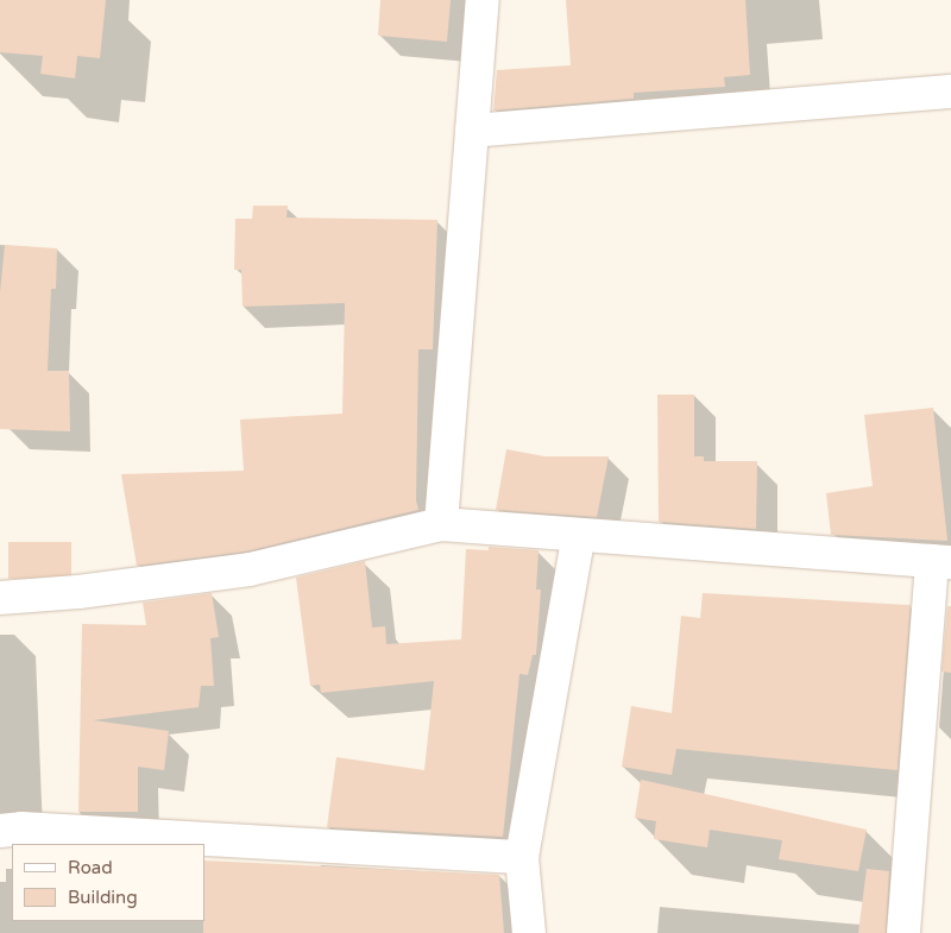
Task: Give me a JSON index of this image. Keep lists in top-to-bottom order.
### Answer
{
  "legend": ["Road", "Building"]
}
